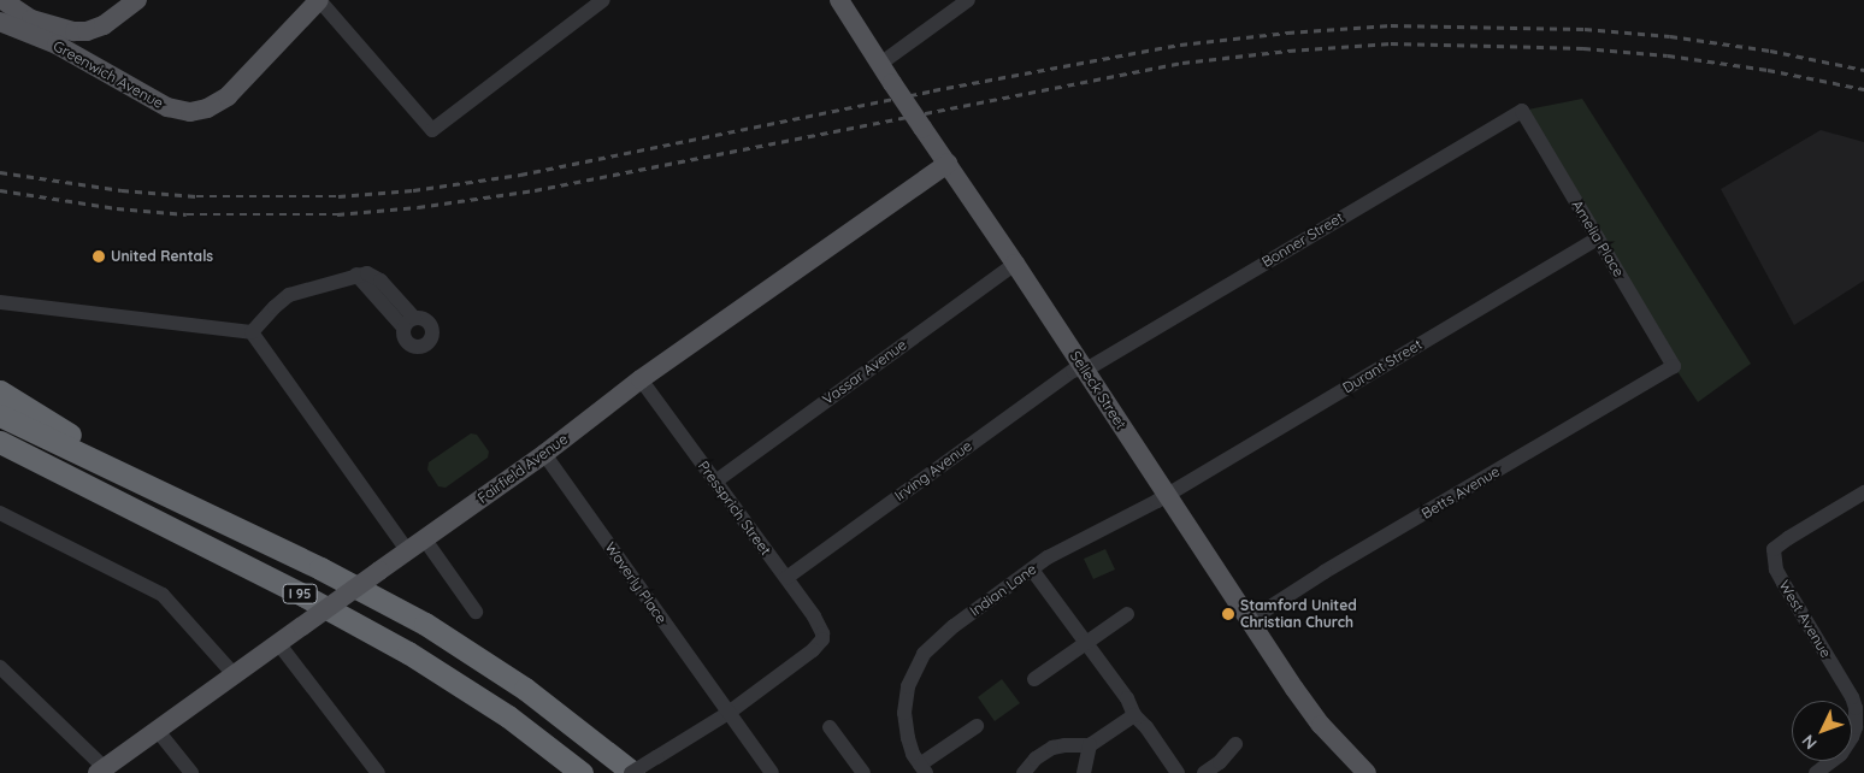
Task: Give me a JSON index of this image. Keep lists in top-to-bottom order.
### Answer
{
  "streets": {
    "highway": ["I 95"],
    "main road": ["Greenwich Avenue", "Selleck Street", "Fairfield Avenue"],
    "street": [
      "Amelia Place",
      "Bonner Street",
      "Durant Street",
      "Vassar Avenue",
      "Irving Avenue",
      "Betts Avenue",
      "Pressprich Street",
      "Waverly Place",
      "Indian Lane",
      "West Avenue"
    ]
  },
  "crossings": [
    ["Amelia Place", "Bonner Street"],
    ["Amelia Place", "Durant Street"],
    ["Amelia Place", "Betts Avenue"],
    ["Bonner Street", "Selleck Street"],
    ["Bonner Street", "Irving Avenue"],
    ["Durant Street", "Selleck Street"],
    ["Durant Street", "Indian Lane"],
    ["Vassar Avenue", "Selleck Street"],
    ["Vassar Avenue", "Pressprich Street"],
    ["Selleck Street", "Fairfield Avenue"],
    ["Selleck Street", "Irving Avenue"],
    ["Selleck Street", "Betts Avenue"],
    ["Selleck Street", "Indian Lane"],
    ["Fairfield Avenue", "Pressprich Street"],
    ["Fairfield Avenue", "Waverly Place"],
    ["Irving Avenue", "Pressprich Street"],
    ["Pressprich Street", "Waverly Place"]
  ],
  "places": ["United Rentals", "Stamford United Christian Church"],
  "north": "bottom left"
}
